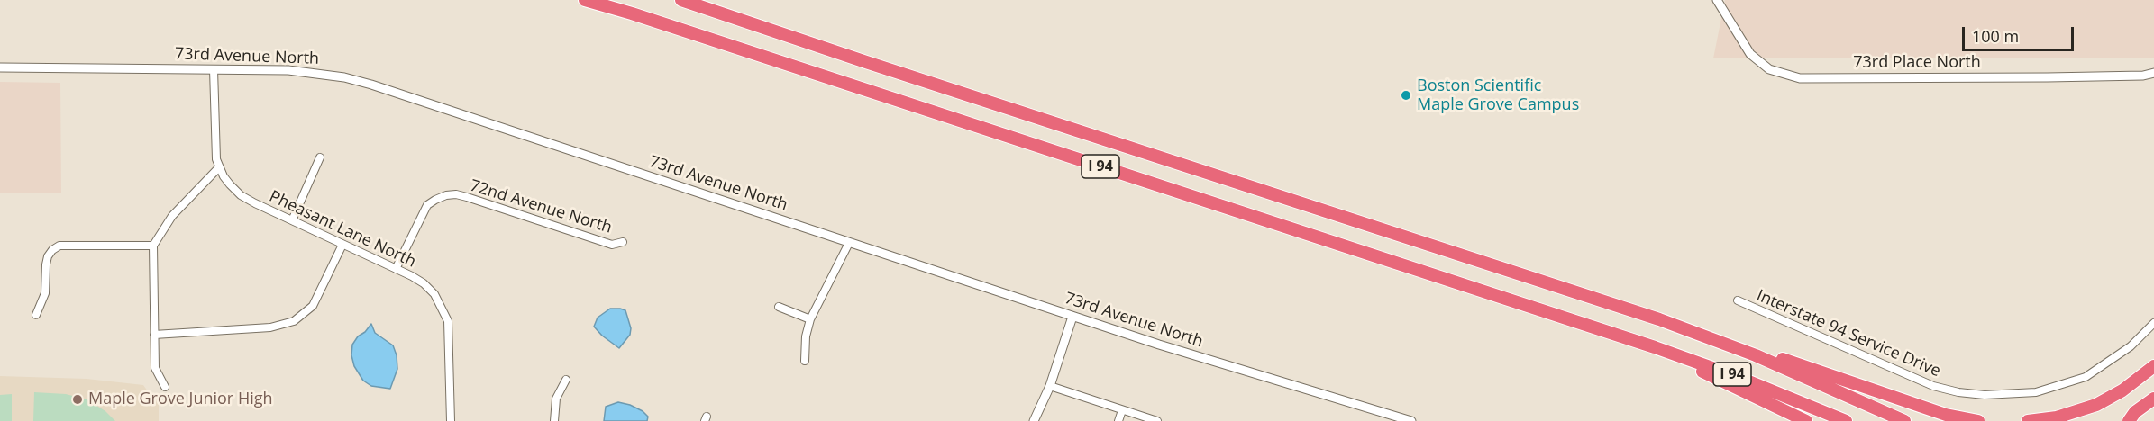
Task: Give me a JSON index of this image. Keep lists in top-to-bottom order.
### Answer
{
  "streets": {
    "highway": ["I 94"],
    "street": [
      "73rd Avenue North",
      "73rd Place North",
      "72nd Avenue North",
      "Pheasant Lane North",
      "Interstate 94 Service Drive"
    ]
  },
  "crossings": [
    ["73rd Avenue North", "Pheasant Lane North"],
    ["72nd Avenue North", "Pheasant Lane North"]
  ],
  "places": ["Boston Scientific Maple Grove Campus", "Maple Grove Junior High"],
  "scale_bar": "100 m"
}
